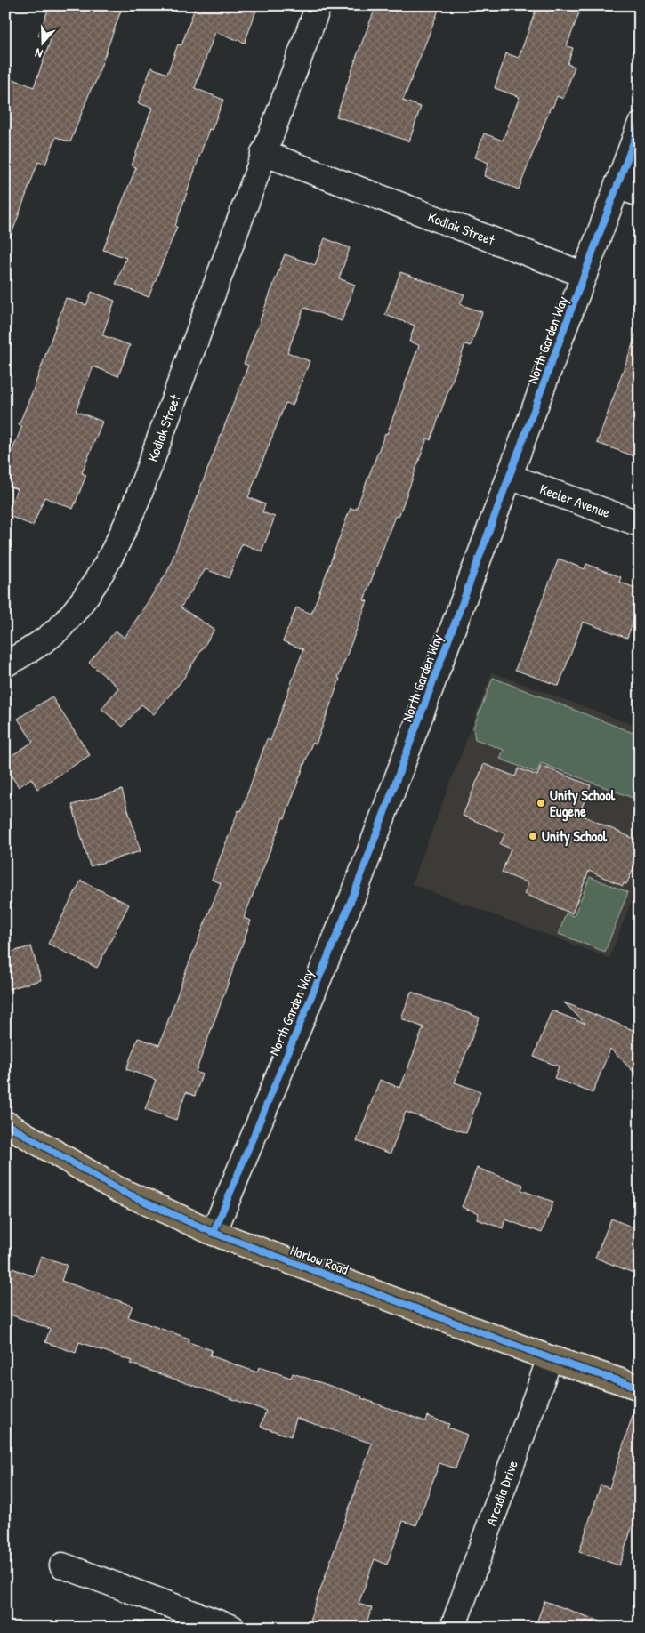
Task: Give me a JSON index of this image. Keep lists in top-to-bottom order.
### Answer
{
  "streets": {
    "main road": ["Harlow Road"],
    "street": [
      "Kodiak Street",
      "North Garden Way",
      "Keeler Avenue",
      "Arcadia Drive"
    ]
  },
  "crossings": [
    ["Kodiak Street", "North Garden Way"],
    ["North Garden Way", "Keeler Avenue"],
    ["North Garden Way", "Harlow Road"],
    ["Harlow Road", "Arcadia Drive"]
  ],
  "places": ["Unity School Eugene", "Unity School"],
  "north": "bottom"
}
